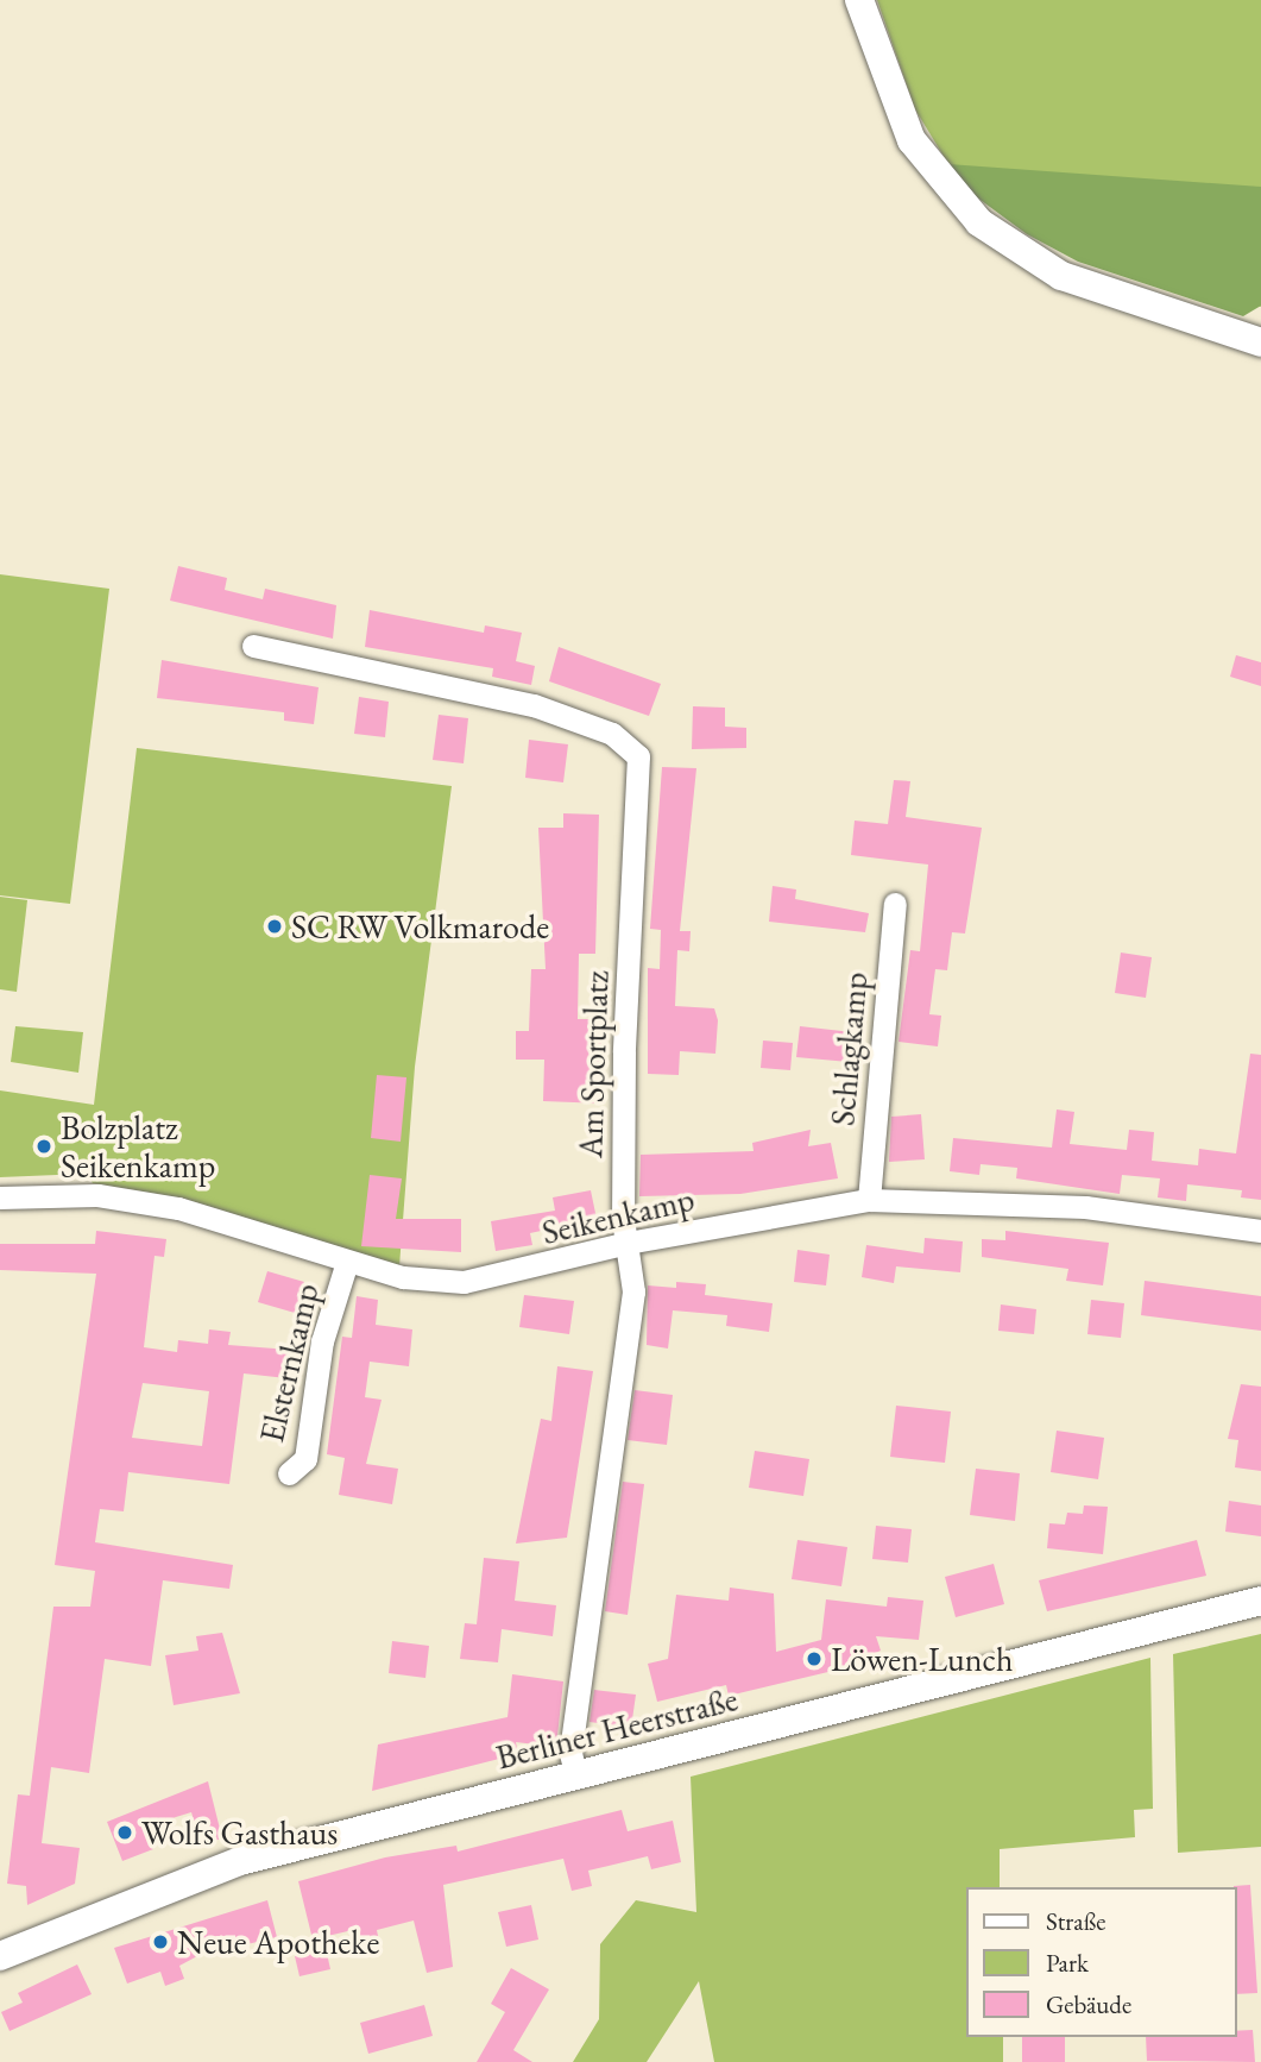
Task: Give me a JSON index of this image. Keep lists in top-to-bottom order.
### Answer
{
  "streets": {
    "main road": ["Berliner Heerstraße"],
    "street": [
      "Schlagkamp",
      "Am Sportplatz",
      "Seikenkamp",
      "Elsternkamp"
    ]
  },
  "crossings": [
    ["Schlagkamp", "Seikenkamp"],
    ["Am Sportplatz", "Seikenkamp"],
    ["Am Sportplatz", "Berliner Heerstraße"],
    ["Seikenkamp", "Elsternkamp"]
  ],
  "places": [
    "SC RW Volkmarode",
    "Bolzplatz Seikenkamp",
    "Löwen-Lunch",
    "Wolfs Gasthaus",
    "Neue Apotheke"
  ],
  "legend": ["Straße", "Park", "Gebäude"]
}
